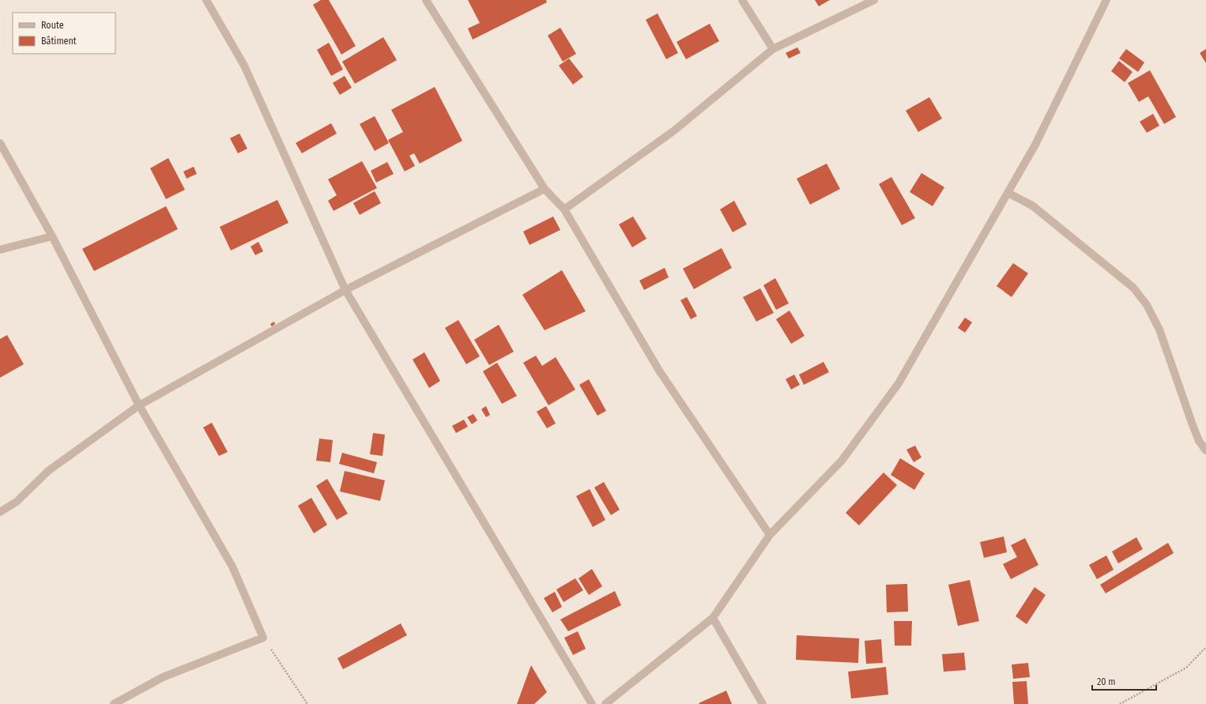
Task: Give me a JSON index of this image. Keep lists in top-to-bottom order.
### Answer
{
  "legend": ["Route", "Bâtiment"],
  "scale_bar": "20 m"
}
